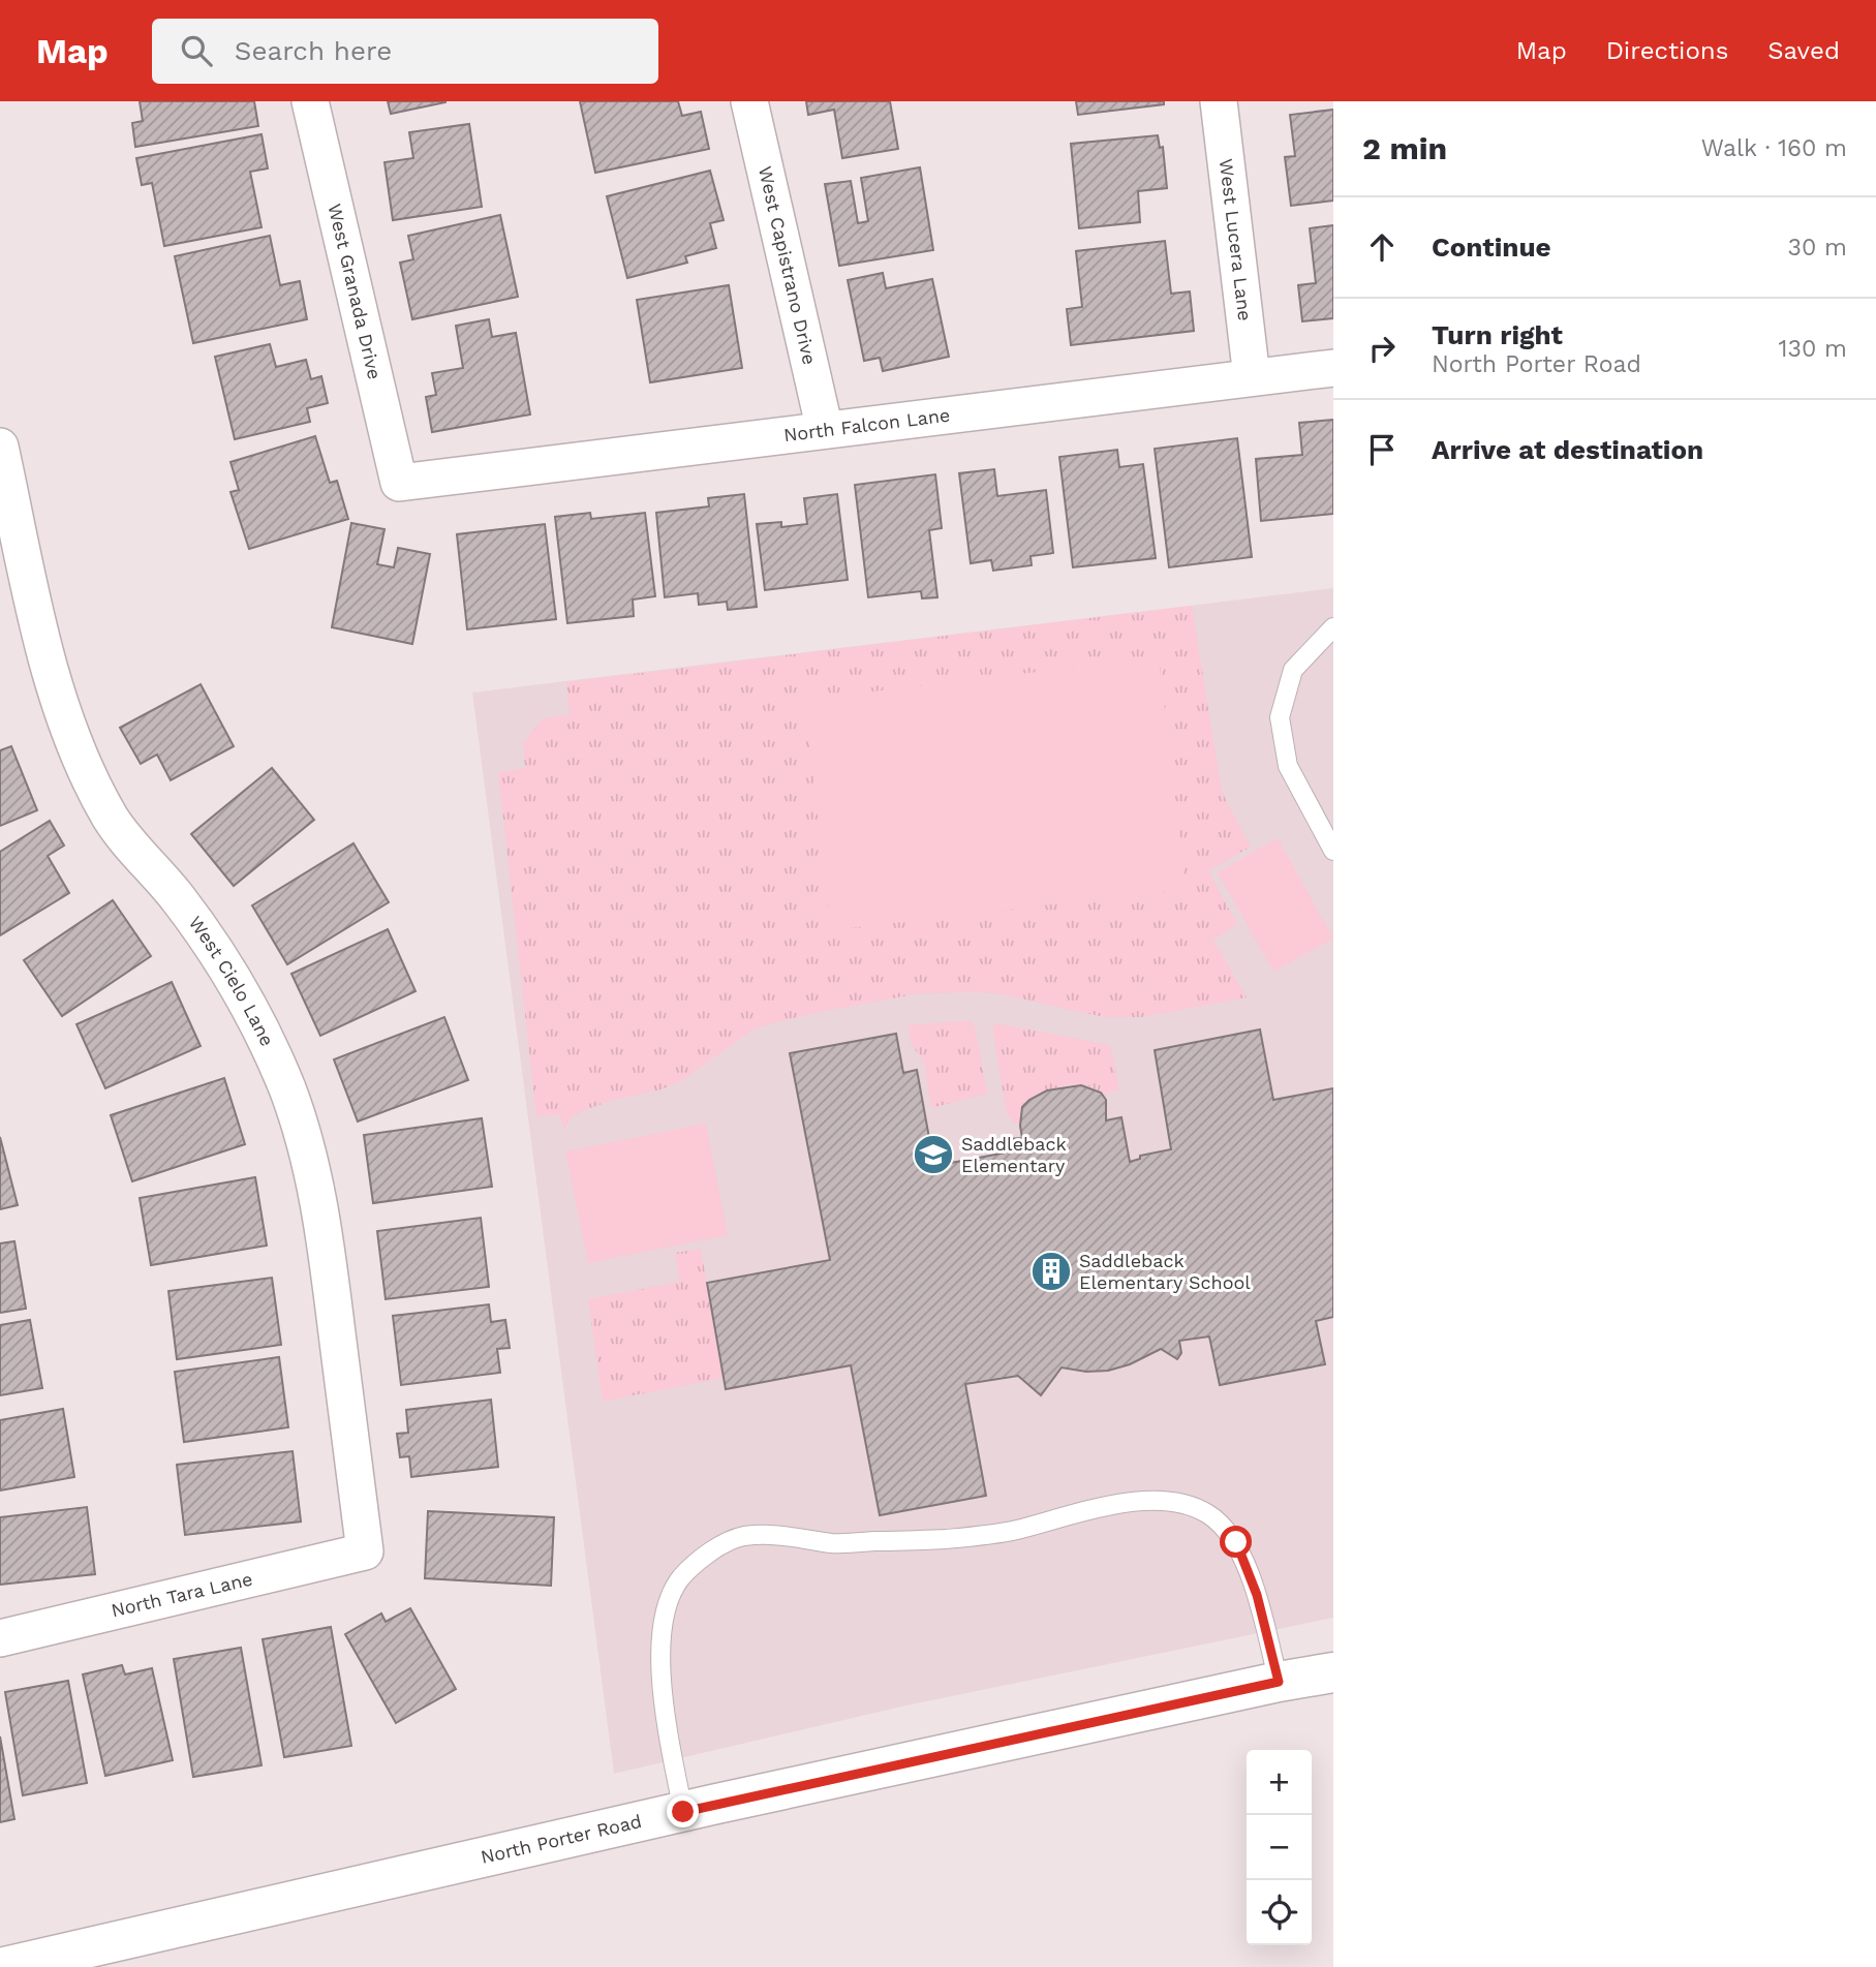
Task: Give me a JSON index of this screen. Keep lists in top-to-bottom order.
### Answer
{
  "streets": {
    "street": [
      "West Lucera Lane",
      "West Capistrano Drive",
      "West Granada Drive",
      "North Falcon Lane",
      "West Cielo Lane",
      "North Tara Lane",
      "North Porter Road"
    ]
  },
  "crossings": [
    ["West Lucera Lane", "North Falcon Lane"],
    ["West Capistrano Drive", "North Falcon Lane"],
    ["West Granada Drive", "North Falcon Lane"],
    ["West Cielo Lane", "North Tara Lane"]
  ],
  "places": {
    "school or university": ["Saddleback Elementary"],
    "building": ["Saddleback Elementary School"]
  },
  "page": {
    "header": "Map",
    "search": "Search here",
    "nav": ["Map", "Directions", "Saved"],
    "heading": ["2 min", "Walk · 160 m"],
    "list": [
      ["Continue", "30 m"],
      ["Turn right", "North Porter Road", "130 m"],
      "Arrive at destination"
    ],
    "map_buttons": ["+", "−"]
  }
}
